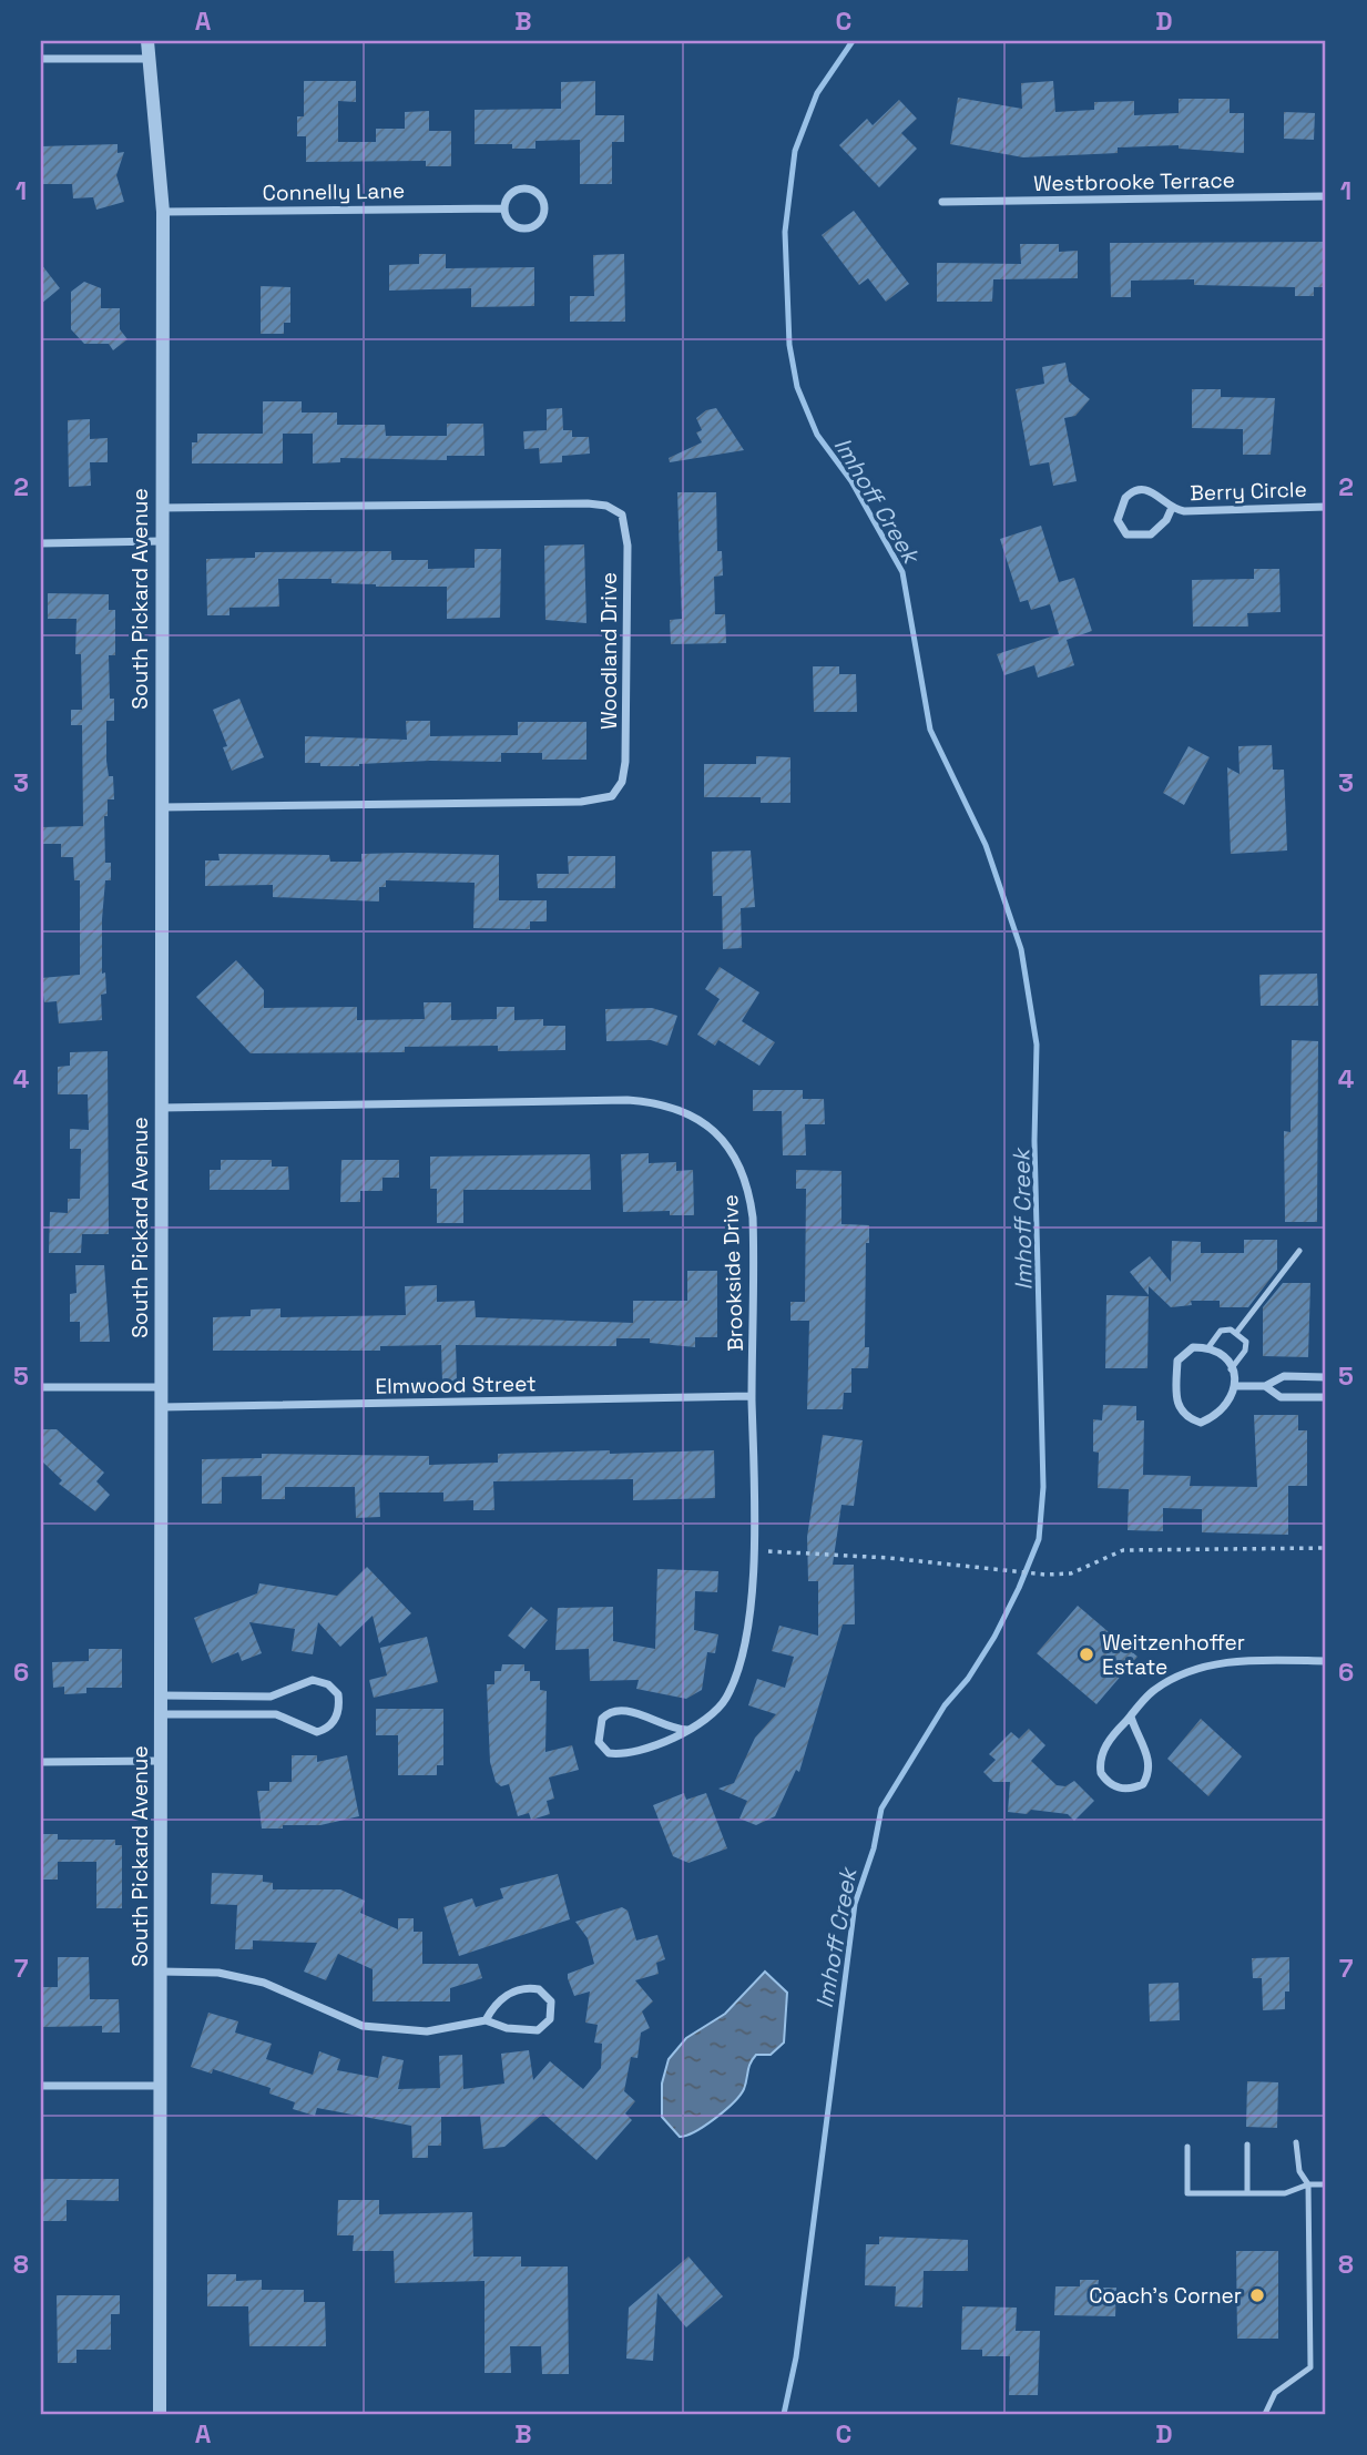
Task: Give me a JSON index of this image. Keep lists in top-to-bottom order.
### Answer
{
  "streets": {
    "street": [
      "Westbrooke Terrace",
      "Connelly Lane",
      "Berry Circle",
      "South Pickard Avenue",
      "Woodland Drive",
      "Brookside Drive",
      "Elmwood Street"
    ]
  },
  "crossings": [
    ["Connelly Lane", "South Pickard Avenue"],
    ["South Pickard Avenue", "Woodland Drive"],
    ["South Pickard Avenue", "Brookside Drive"],
    ["South Pickard Avenue", "Elmwood Street"],
    ["Brookside Drive", "Elmwood Street"]
  ],
  "water": ["Imhoff Creek"],
  "places": ["Weitzenhoffer Estate", "Coach's Corner"],
  "grid": {
    "columns": [
      "A",
      "B",
      "C",
      "D"
    ],
    "rows": [
      "1",
      "2",
      "3",
      "4",
      "5",
      "6",
      "7",
      "8"
    ]
  }
}
